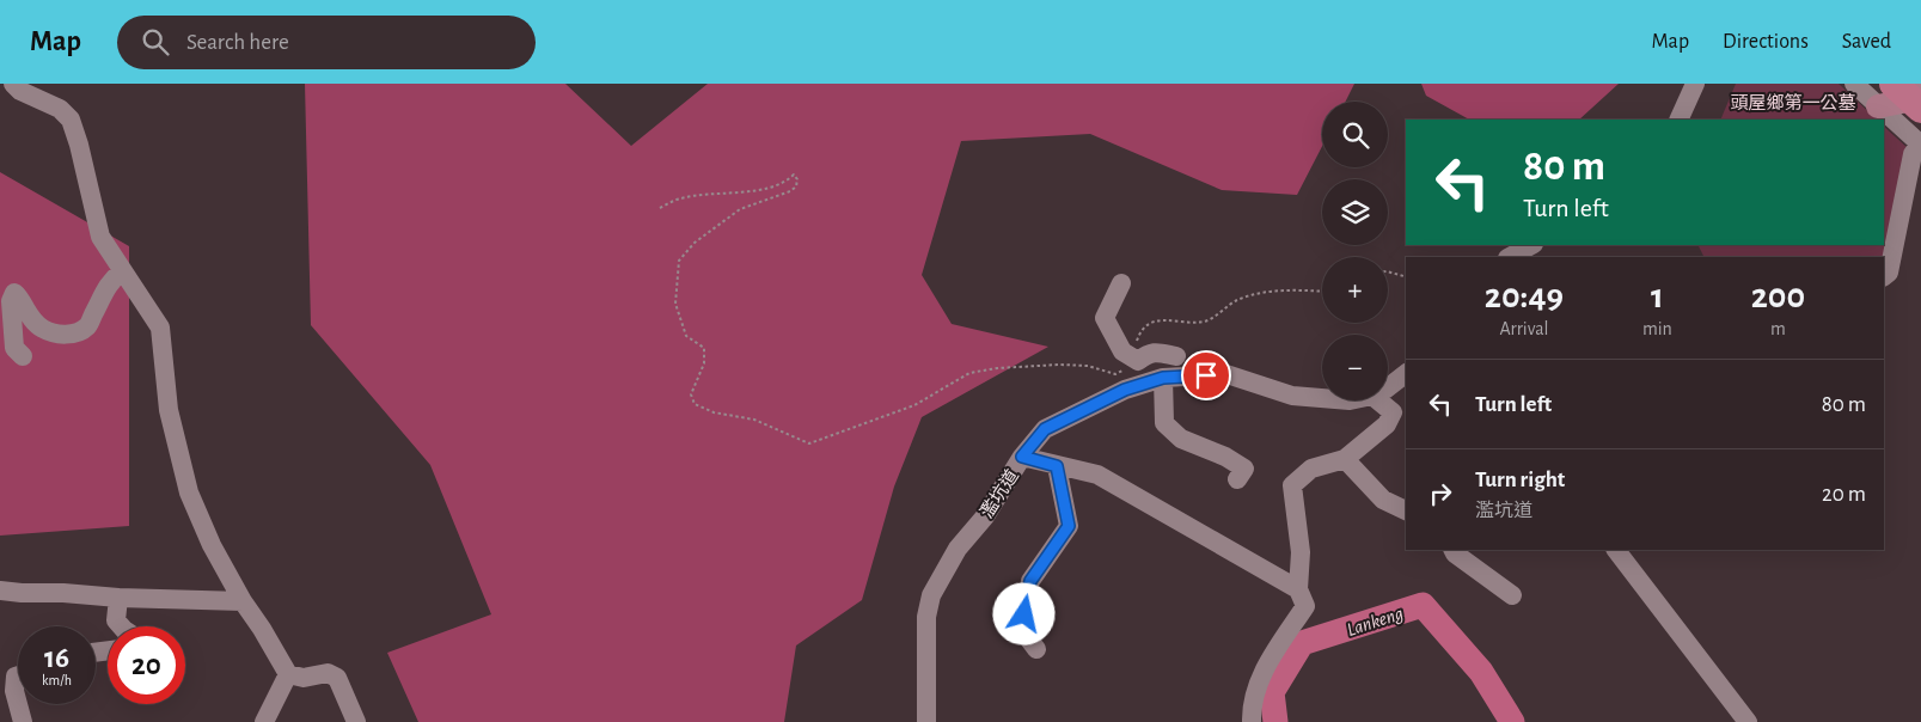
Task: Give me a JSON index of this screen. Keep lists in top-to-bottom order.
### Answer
{
  "streets": {
    "street": ["濫坑道"]
  },
  "water": ["Lankeng"],
  "parks": ["頭屋鄉第一公墓"],
  "page": {
    "header": "Map",
    "search": "Search here",
    "nav": ["Map", "Directions", "Saved"],
    "map_buttons": ["+", "−"],
    "turn": ["80 m", "Turn left"],
    "eta": [
      "20:49",
      "Arrival",
      "1",
      "min",
      "200",
      "m"
    ],
    "list": [
      {
        "name": "Turn left",
        "value": "80 m"
      },
      {
        "name": "Turn right",
        "note": "濫坑道",
        "value": "20 m"
      }
    ],
    "speed": "16 km/h",
    "limit": "20"
  }
}
